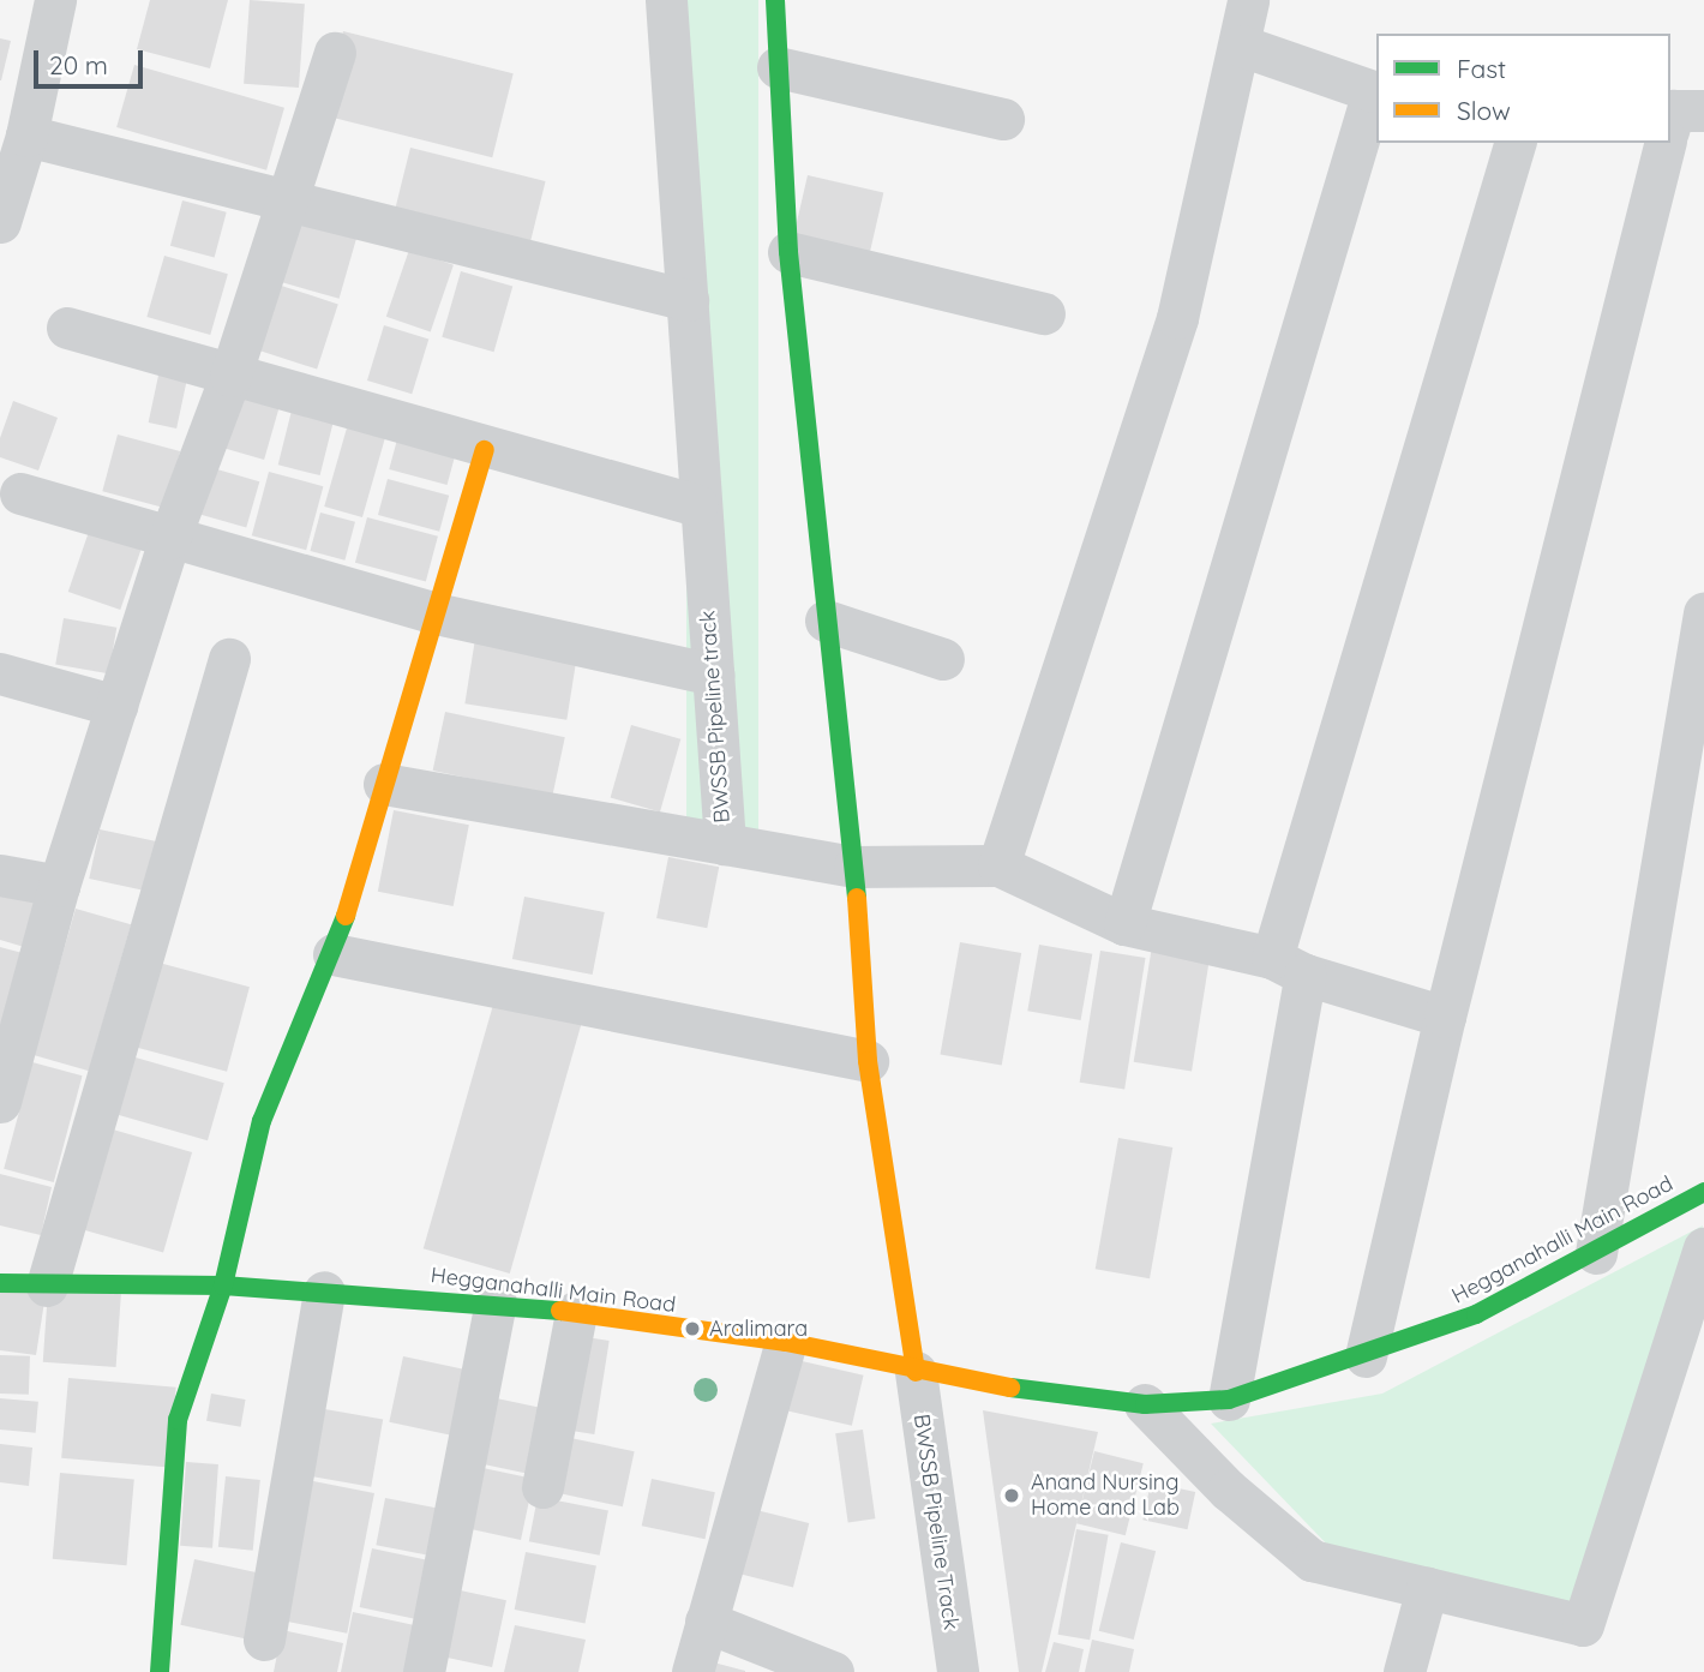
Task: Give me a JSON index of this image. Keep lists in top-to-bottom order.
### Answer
{
  "streets": {
    "street": ["BWSSB Pipeline track", "Hegganahalli Main Road", "BWSSB Pipeline Track"]
  },
  "crossings": [
    ["Hegganahalli Main Road", "BWSSB Pipeline Track"]
  ],
  "places": ["Aralimara", "Anand Nursing Home and Lab"],
  "legend": ["Fast", "Slow"],
  "scale_bar": "20 m"
}
